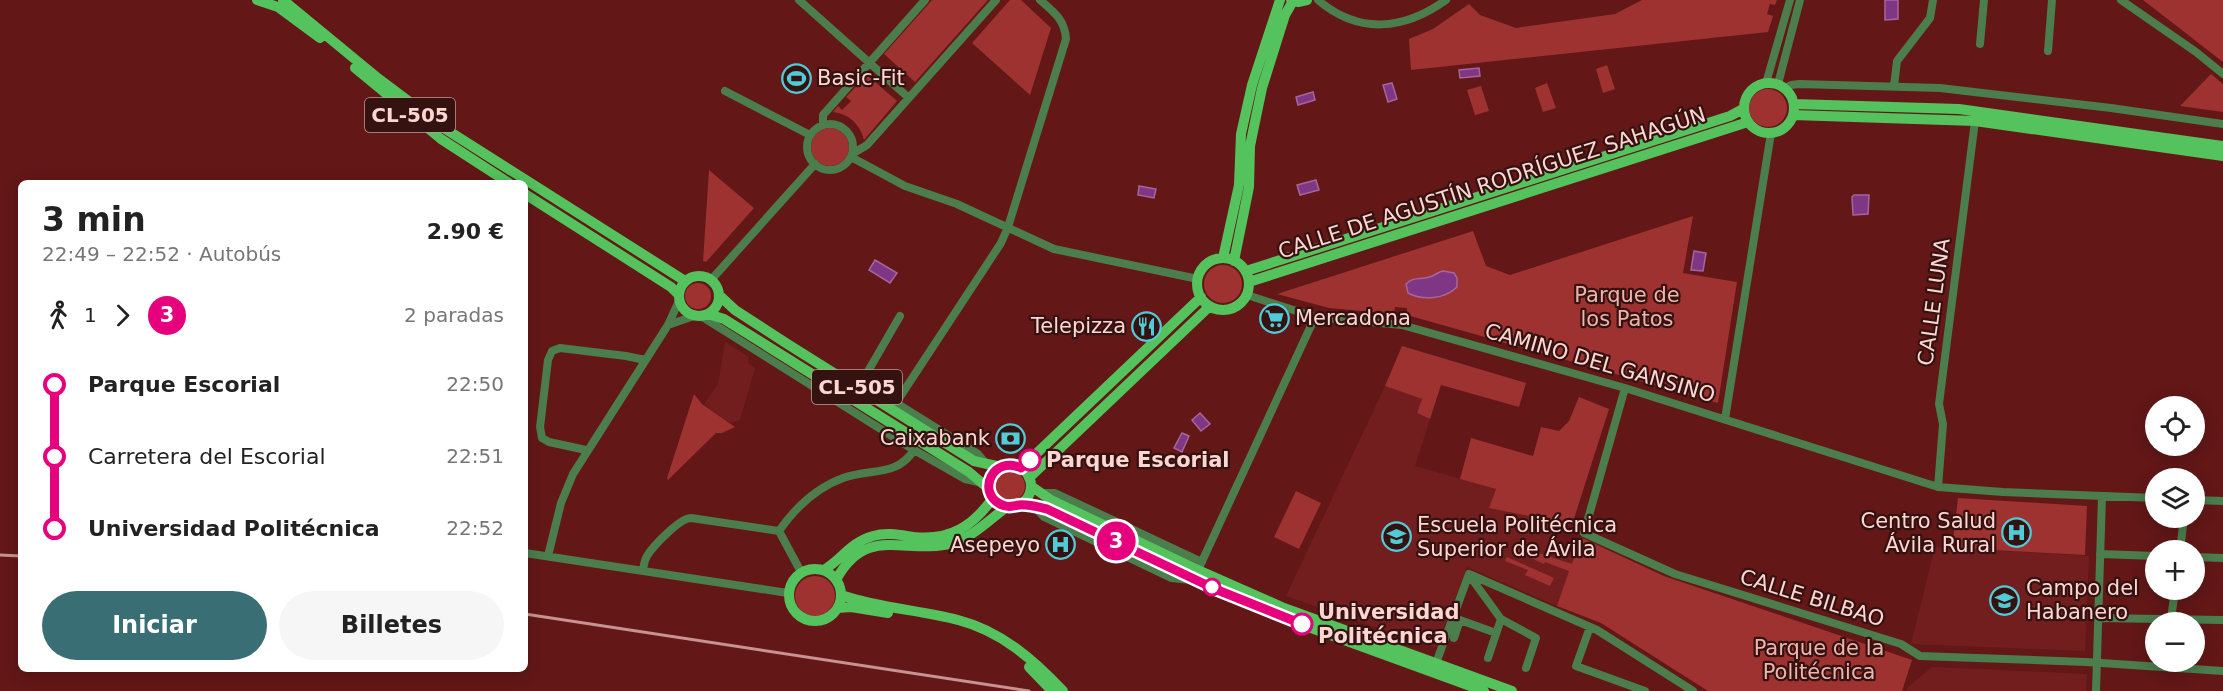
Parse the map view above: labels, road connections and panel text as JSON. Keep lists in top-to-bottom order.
{
  "streets": {
    "main road": ["CL-505", "CALLE DE AGUSTÍN RODRÍGUEZ SAHAGÚN"],
    "street": ["CALLE LUNA", "CAMINO DEL GANSINO", "CALLE BILBAO"]
  },
  "crossings": [
    ["CALLE DE AGUSTÍN RODRÍGUEZ SAHAGÚN", "CAMINO DEL GANSINO"],
    ["CALLE LUNA", "CAMINO DEL GANSINO"],
    ["CAMINO DEL GANSINO", "CALLE BILBAO"]
  ],
  "parks": ["Parque de los Patos", "Parque de la Politécnica"],
  "places": {
    "sports": ["Basic-Fit"],
    "supermarket": ["Mercadona"],
    "restaurant": ["Telepizza"],
    "bank": ["Caixabank"],
    "other": ["Parque Escorial", "Universidad Politécnica"],
    "hospital": ["Centro Salud Ávila Rural", "Asepeyo"],
    "school or university": ["Escuela Politécnica Superior de Ávila", "Campo del Habanero"]
  },
  "lines": ["bus line 3"],
  "page": {
    "on_map": "3",
    "heading": ["3 min", "22:49 – 22:52 · Autobús", "2.90 €"],
    "legs": ["1", "3", "2 paradas"],
    "list": [
      {
        "name": "Parque Escorial",
        "value": "22:50"
      },
      {
        "name": "Carretera del Escorial",
        "value": "22:51"
      },
      {
        "name": "Universidad Politécnica",
        "value": "22:52"
      }
    ],
    "map_buttons": ["+", "−"],
    "buttons": ["Iniciar", "Billetes"]
  }
}
